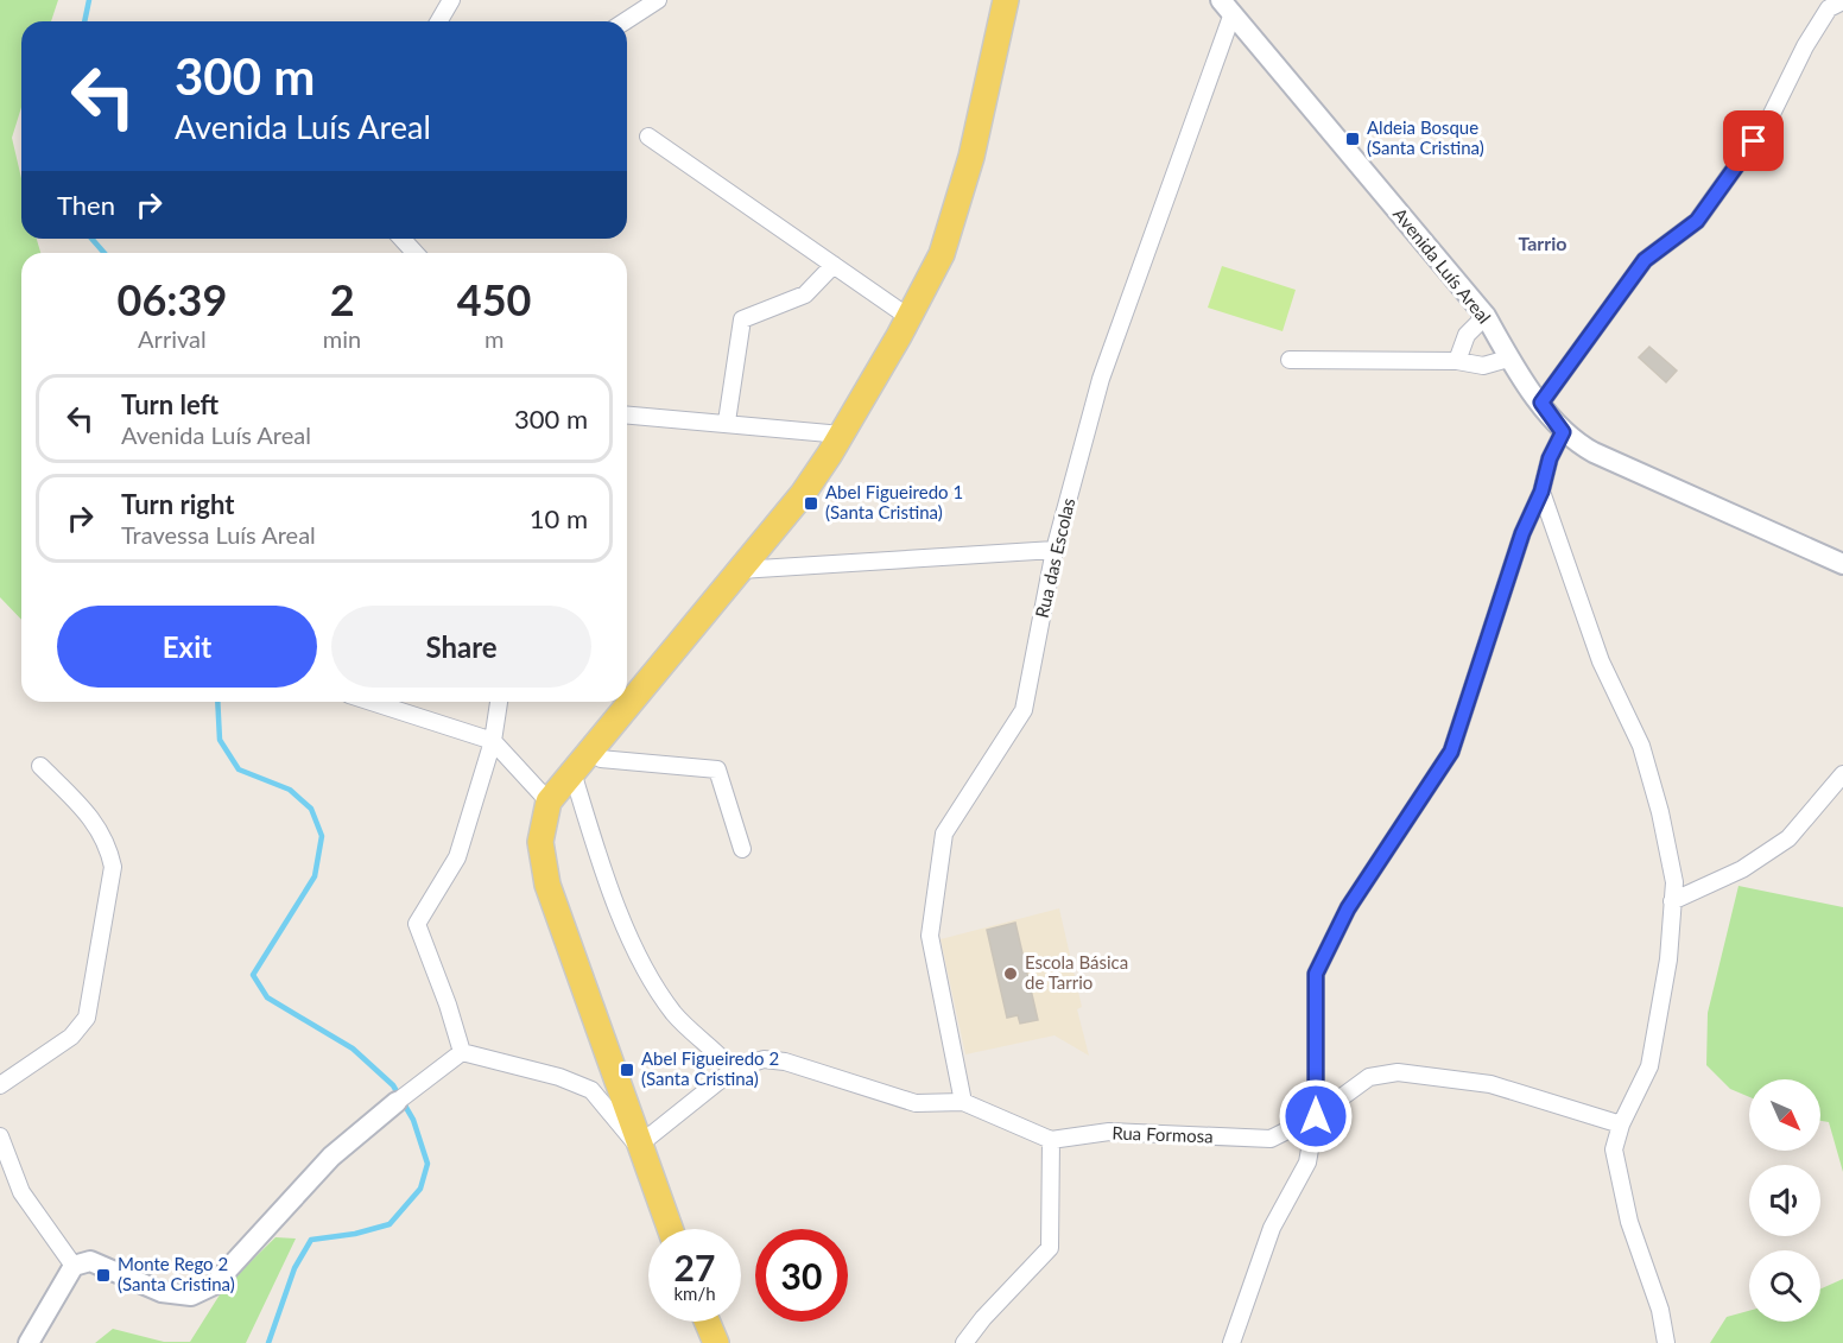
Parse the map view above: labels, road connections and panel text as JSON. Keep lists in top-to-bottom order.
{
  "streets": {
    "street": ["Avenida Luís Areal", "Rua das Escolas", "Rua Formosa"]
  },
  "crossings": [
    ["Avenida Luís Areal", "Rua das Escolas"]
  ],
  "districts": ["Tarrio"],
  "places": {
    "transit": [
      "Aldeia Bosque (Santa Cristina)",
      "Abel Figueiredo 1 (Santa Cristina)",
      "Abel Figueiredo 2 (Santa Cristina)",
      "Monte Rego 2 (Santa Cristina)"
    ],
    "other": ["Escola Básica de Tarrio"]
  },
  "north": "bottom right",
  "page": {
    "turn": ["300 m", "Avenida Luís Areal"],
    "then": "Then",
    "eta": [
      "06:39",
      "Arrival",
      "2",
      "min",
      "450",
      "m"
    ],
    "list": [
      {
        "name": "Turn left",
        "note": "Avenida Luís Areal",
        "value": "300 m"
      },
      {
        "name": "Turn right",
        "note": "Travessa Luís Areal",
        "value": "10 m"
      }
    ],
    "buttons": ["Exit", "Share"],
    "speed": "27 km/h",
    "limit": "30"
  }
}
